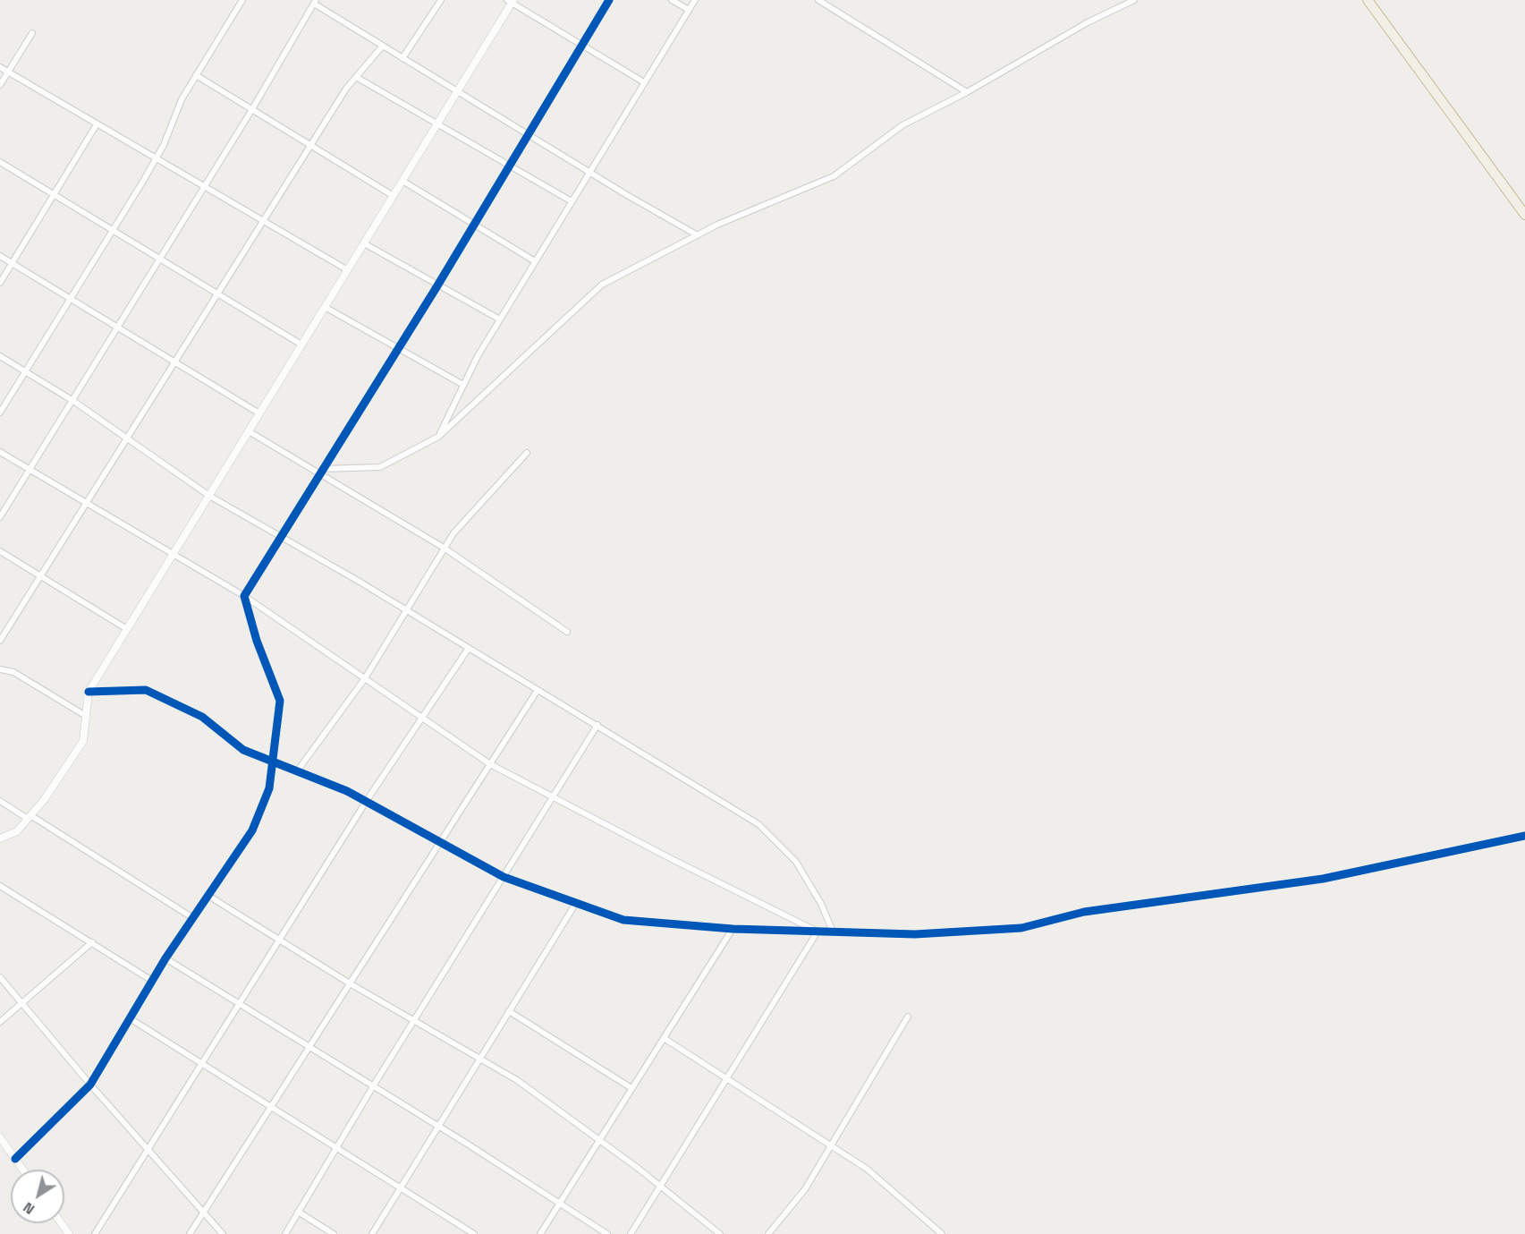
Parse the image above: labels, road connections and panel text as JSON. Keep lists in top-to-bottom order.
{
  "north": "bottom left"
}
